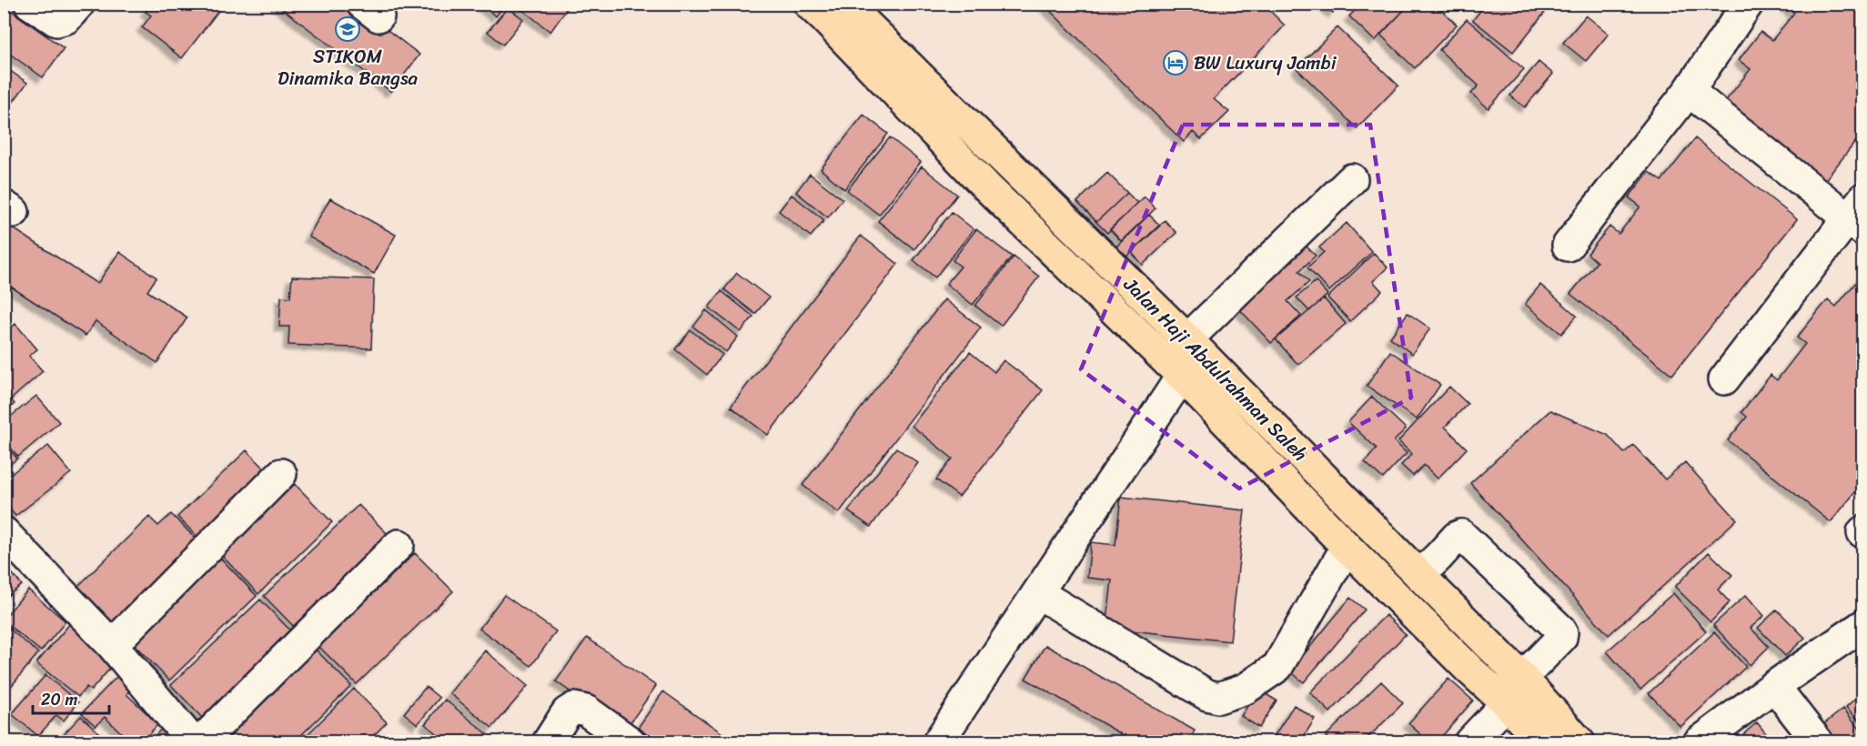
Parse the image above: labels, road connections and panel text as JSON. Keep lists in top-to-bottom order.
{
  "streets": {
    "highway": ["Jalan Haji Abdulrahman Saleh"]
  },
  "places": {
    "school or university": ["STIKOM Dinamika Bangsa"],
    "hotel": ["BW Luxury Jambi"]
  },
  "scale_bar": "20 m"
}
